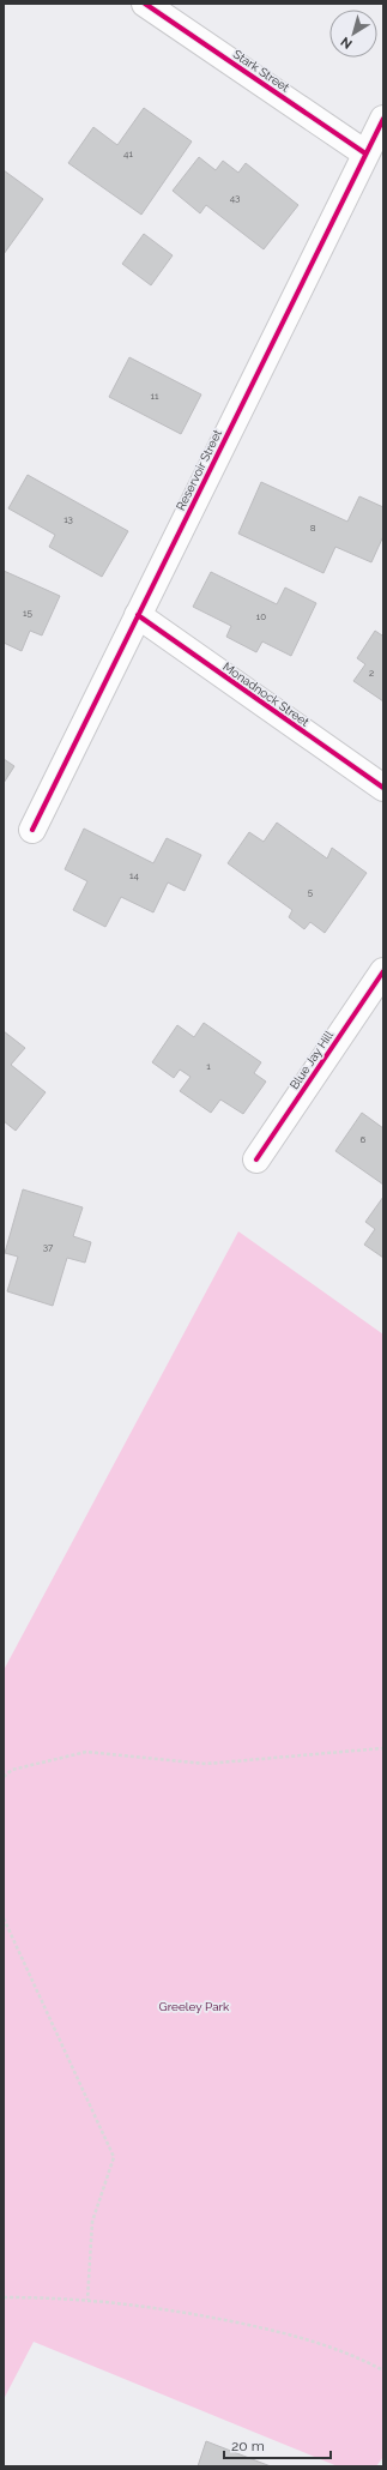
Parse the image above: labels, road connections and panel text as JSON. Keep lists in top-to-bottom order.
{
  "streets": {
    "street": [
      "Stark Street",
      "Reservoir Street",
      "Monadnock Street",
      "Blue Jay Hill"
    ]
  },
  "crossings": [
    ["Stark Street", "Reservoir Street"],
    ["Reservoir Street", "Monadnock Street"]
  ],
  "parks": ["Greeley Park"],
  "house_numbers": [
    "41",
    "43",
    "11",
    "13",
    "8",
    "15",
    "10",
    "2",
    "14",
    "5",
    "1",
    "6",
    "37"
  ],
  "scale_bar": "20 m",
  "north": "bottom left"
}
